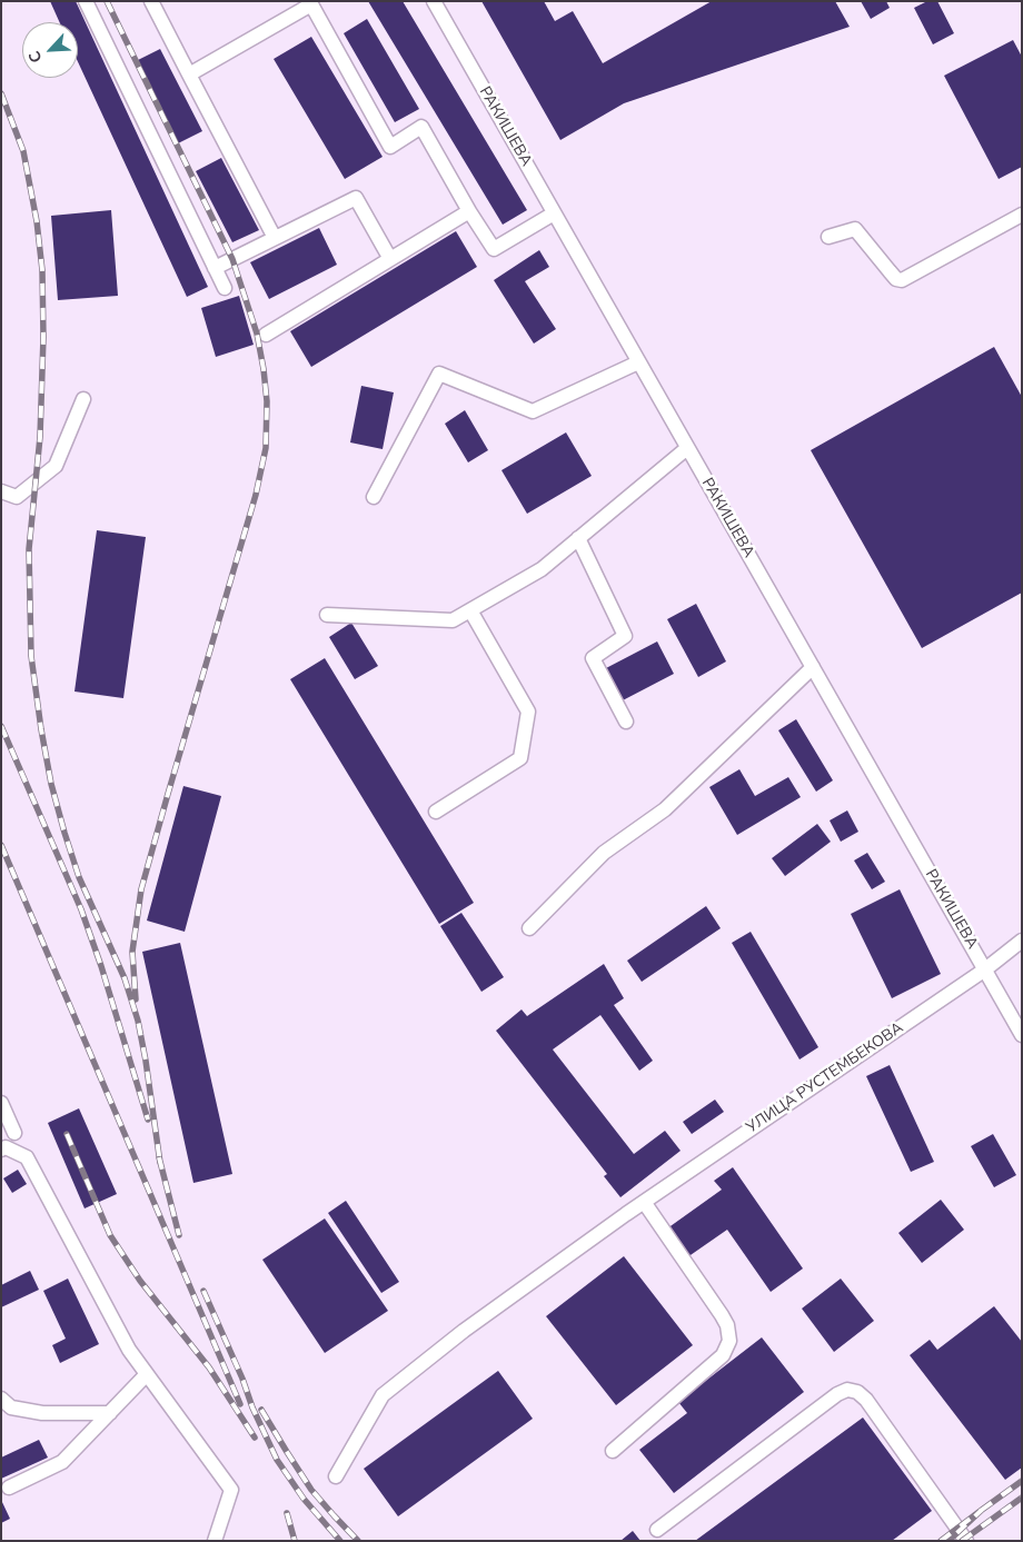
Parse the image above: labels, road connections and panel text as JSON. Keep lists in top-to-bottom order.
{
  "streets": {
    "street": ["РАКИШЕВА", "УЛИЦА РУСТЕМБЕКОВА"]
  },
  "crossings": [
    ["РАКИШЕВА", "УЛИЦА РУСТЕМБЕКОВА"]
  ],
  "north": "bottom left"
}
